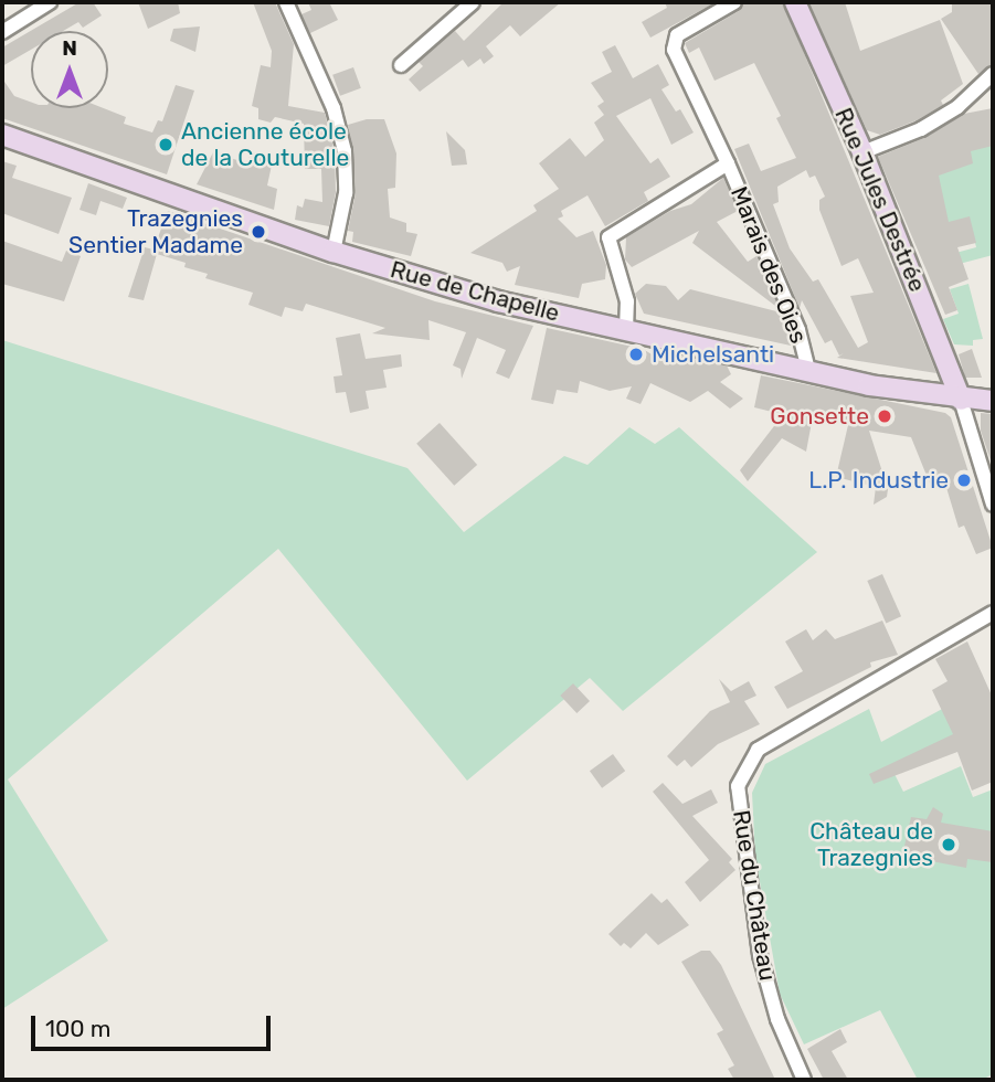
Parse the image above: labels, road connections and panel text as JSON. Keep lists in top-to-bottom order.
{
  "streets": {
    "main road": ["Rue Jules Destrée", "Rue de Chapelle"],
    "street": ["Marais des Oies", "Rue du Château"]
  },
  "crossings": [
    ["Rue Jules Destrée", "Rue de Chapelle"],
    ["Marais des Oies", "Rue de Chapelle"]
  ],
  "places": [
    "Ancienne école de la Couturelle",
    "Trazegnies Sentier Madame",
    "Michelsanti",
    "Gonsette",
    "L.P. Industrie",
    "Château de Trazegnies"
  ],
  "scale_bar": "100 m",
  "north": "top"
}
